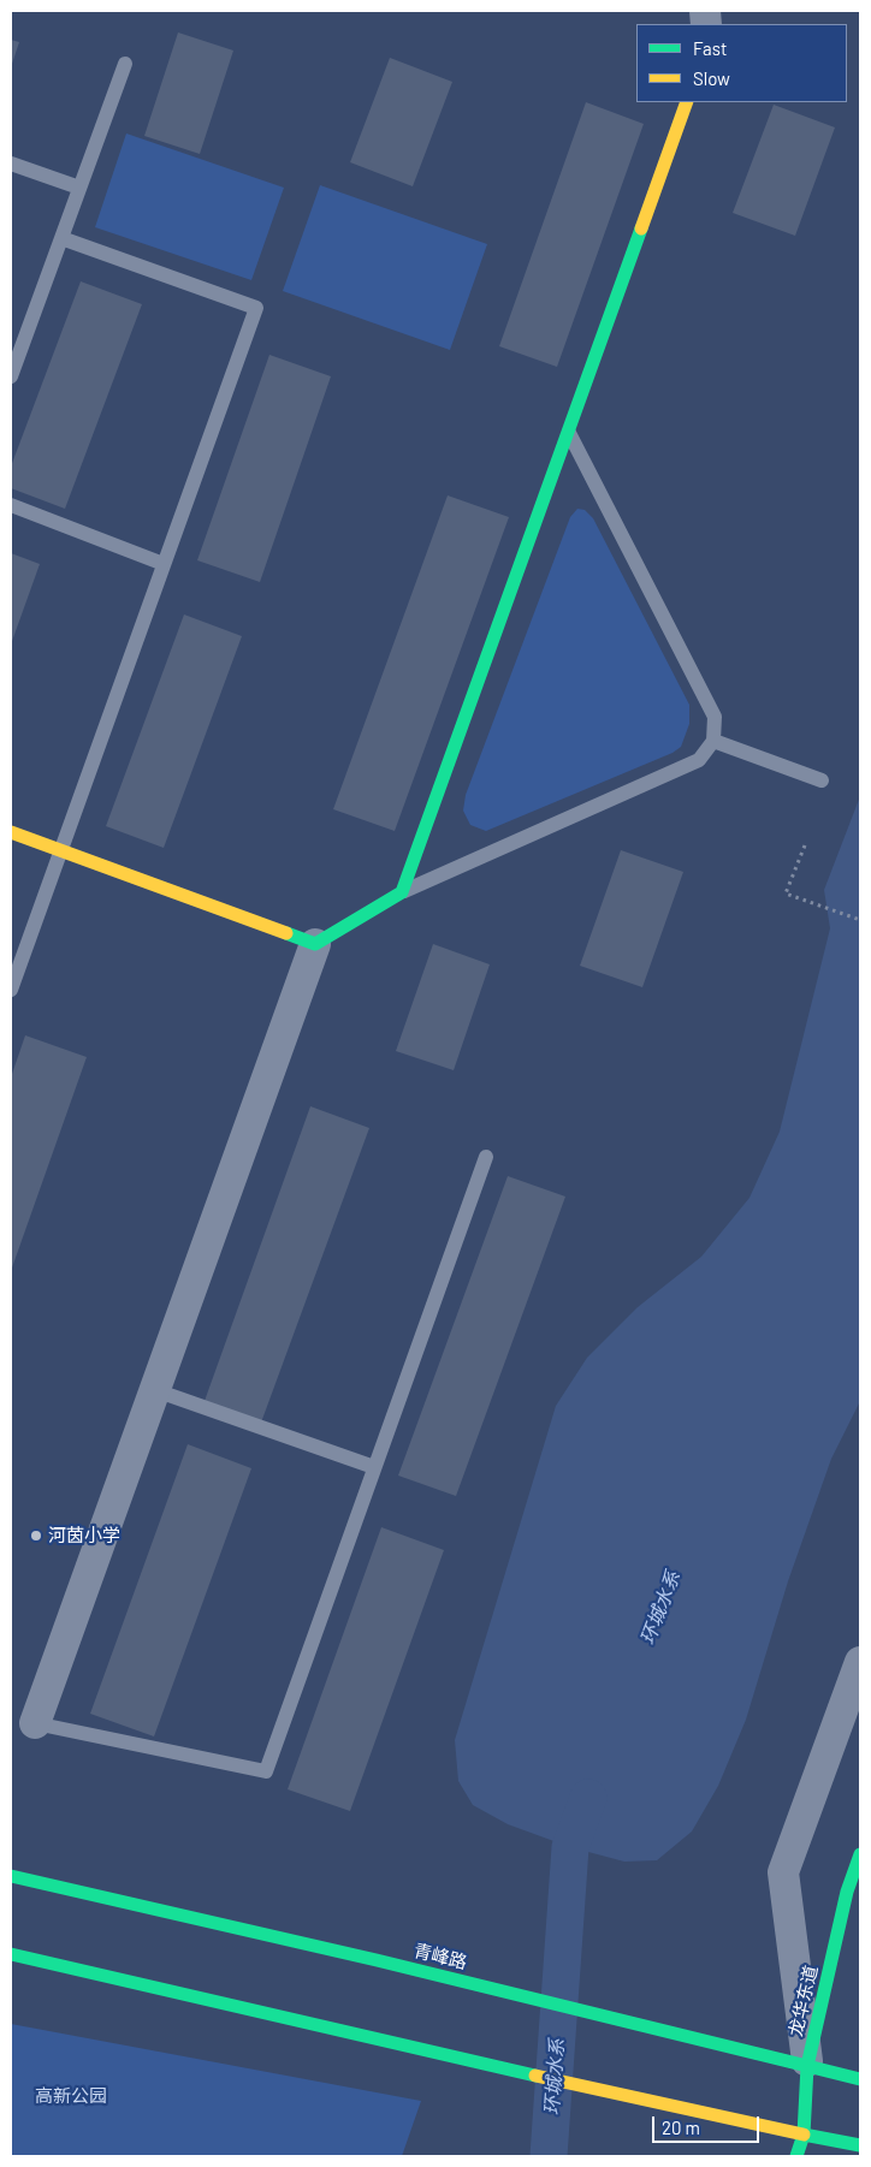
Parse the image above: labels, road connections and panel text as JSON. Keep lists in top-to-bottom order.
{
  "streets": {
    "main road": ["青峰路", "龙华东道"]
  },
  "crossings": [
    ["青峰路", "龙华东道"]
  ],
  "water": ["环城水系"],
  "parks": ["高新公园"],
  "places": ["河茵小学"],
  "legend": ["Fast", "Slow"],
  "scale_bar": "20 m"
}
